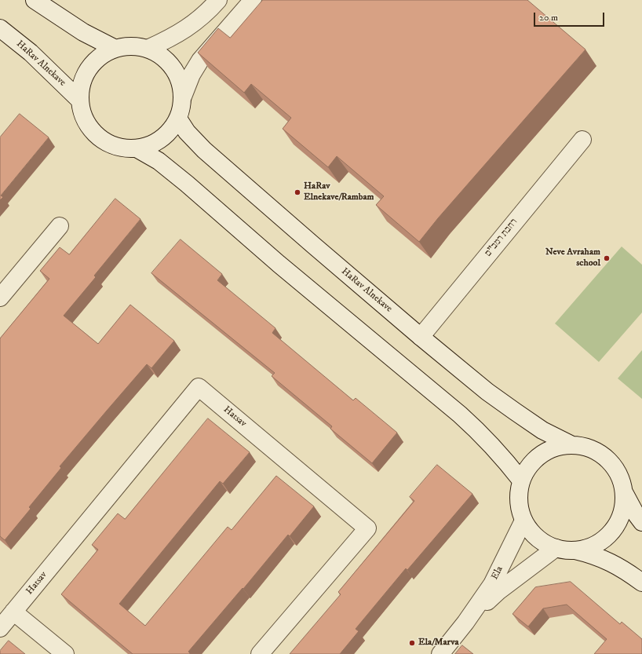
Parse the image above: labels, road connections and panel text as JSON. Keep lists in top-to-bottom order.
{
  "streets": {
    "main road": [
      "HaRav Alnekave",
      "רחבת רמב\"ם",
      "Hatsav",
      "Ela"
    ]
  },
  "crossings": [
    ["HaRav Alnekave", "רחבת רמב\"ם"],
    ["HaRav Alnekave", "Ela"]
  ],
  "places": ["HaRav Elnekave/Rambam", "Neve Avraham school", "Ela/Marva"],
  "scale_bar": "20 m"
}
